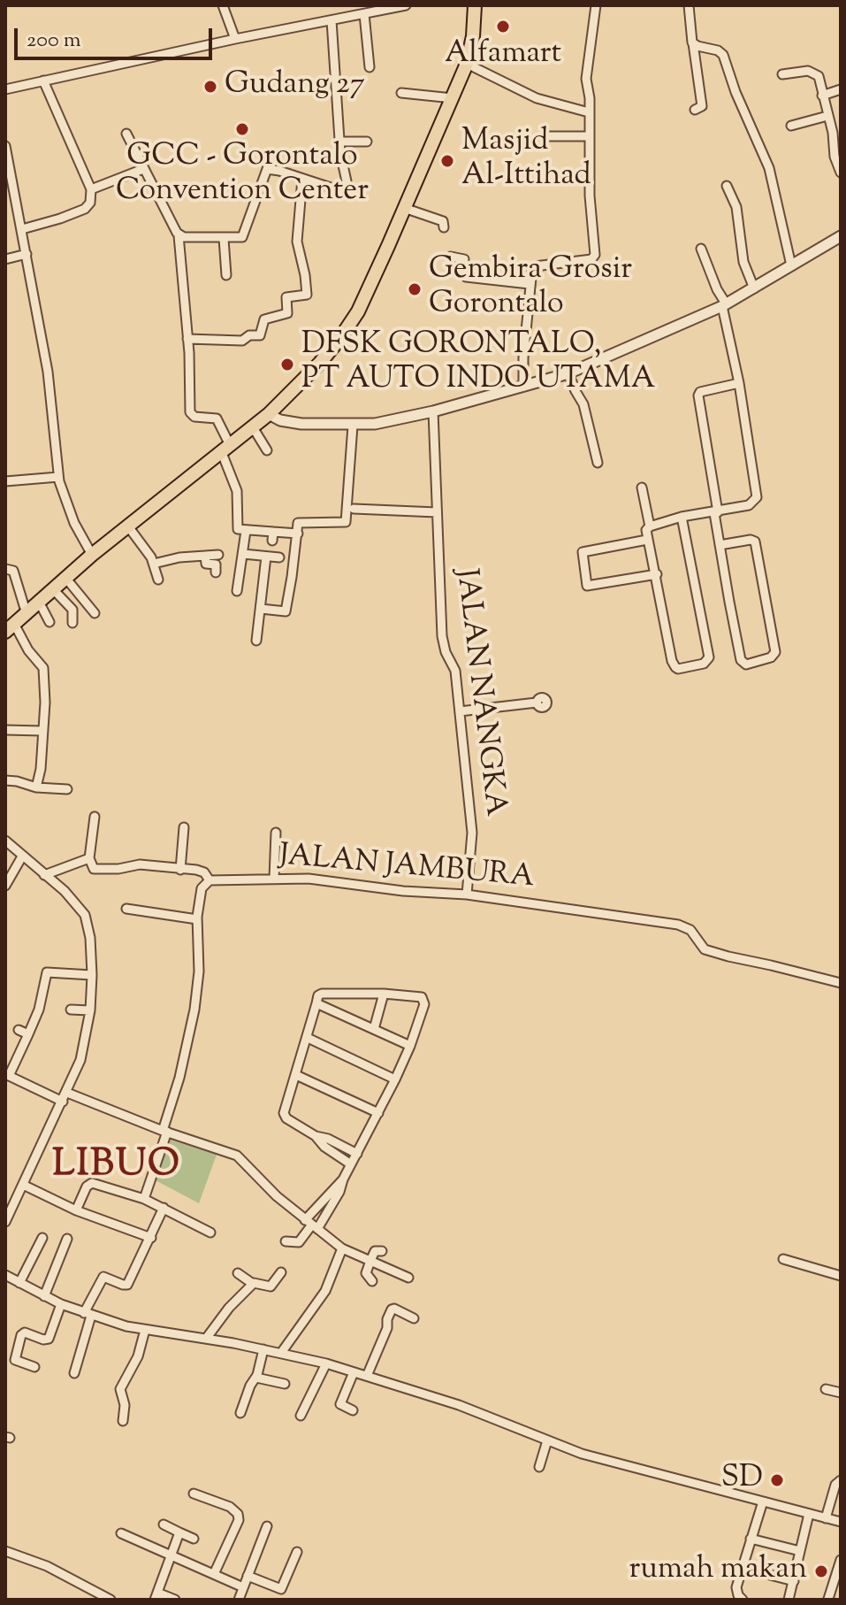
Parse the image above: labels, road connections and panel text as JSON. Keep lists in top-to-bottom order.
{
  "streets": {
    "street": ["JALAN NANGKA", "JALAN JAMBURA"]
  },
  "crossings": [
    ["JALAN NANGKA", "JALAN JAMBURA"]
  ],
  "districts": ["LIBUO"],
  "places": [
    "Alfamart",
    "Gudang 27",
    "GCC - Gorontalo Convention Center",
    "Masjid Al-Ittihad",
    "Gembira Grosir Gorontalo",
    "DFSK GORONTALO, PT AUTO INDO UTAMA",
    "SD",
    "rumah makan"
  ],
  "scale_bar": "200 m"
}
